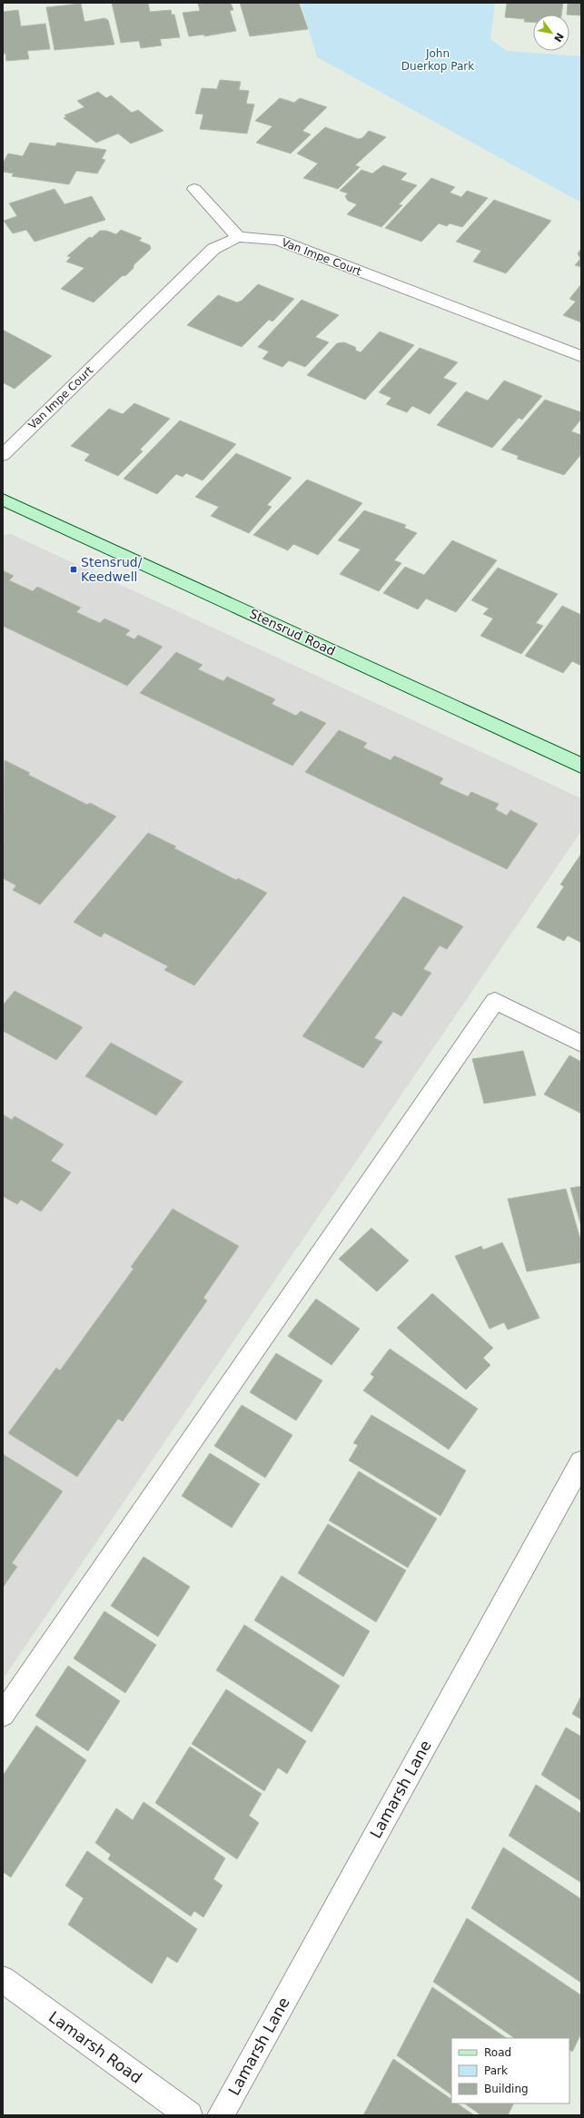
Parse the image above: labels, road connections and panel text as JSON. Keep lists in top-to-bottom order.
{
  "streets": {
    "street": [
      "Van Impe Court",
      "Stensrud Road",
      "Lamarsh Lane",
      "Lamarsh Road"
    ]
  },
  "parks": ["John Duerkop Park"],
  "places": {
    "transit": ["Stensrud/ Keedwell"]
  },
  "legend": ["Road", "Park", "Building"],
  "north": "bottom right"
}
